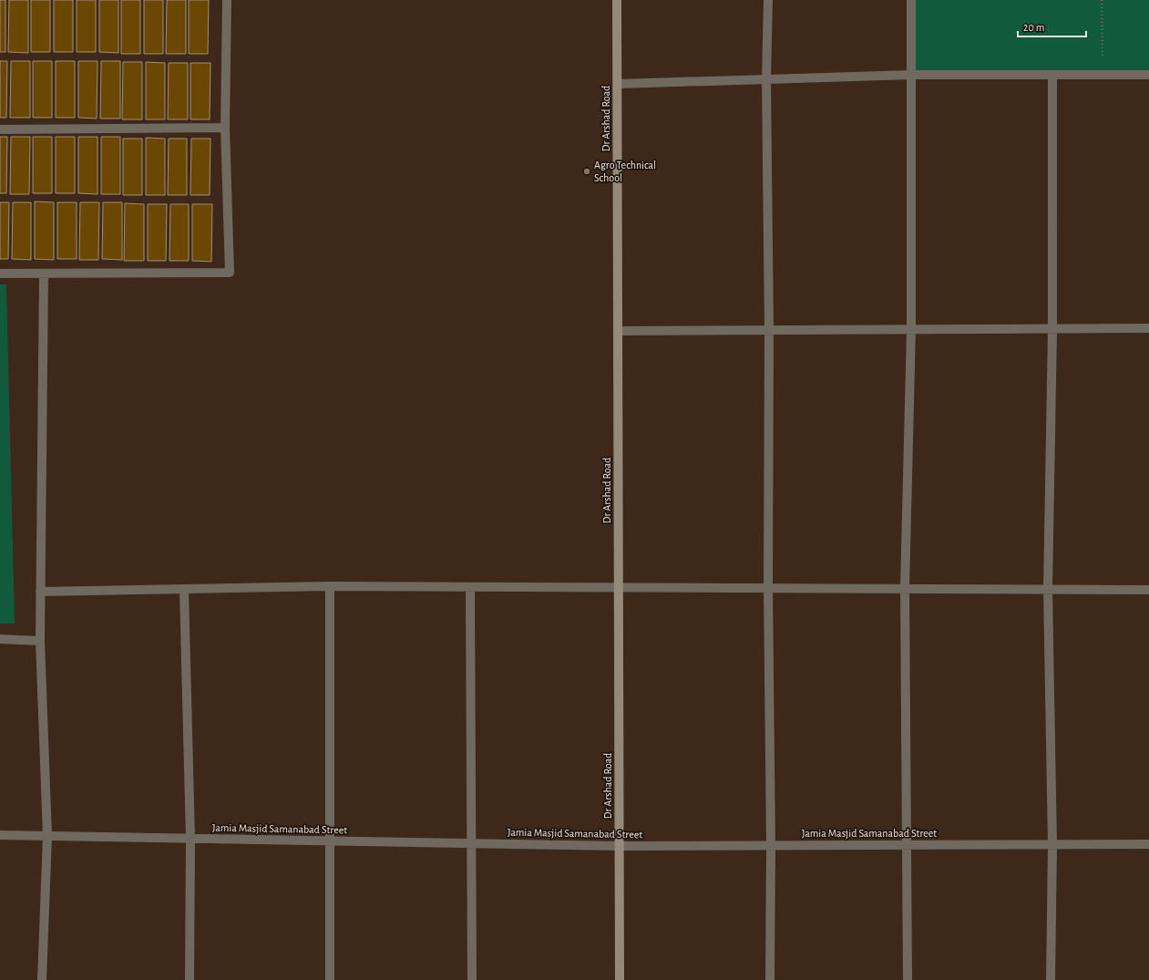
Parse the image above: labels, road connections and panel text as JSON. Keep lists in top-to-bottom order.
{
  "streets": {
    "street": ["Dr Arshad Road", "Jamia Masjid Samanabad Street"]
  },
  "crossings": [
    ["Dr Arshad Road", "Jamia Masjid Samanabad Street"]
  ],
  "places": ["Agro Technical School"],
  "scale_bar": "20 m"
}
